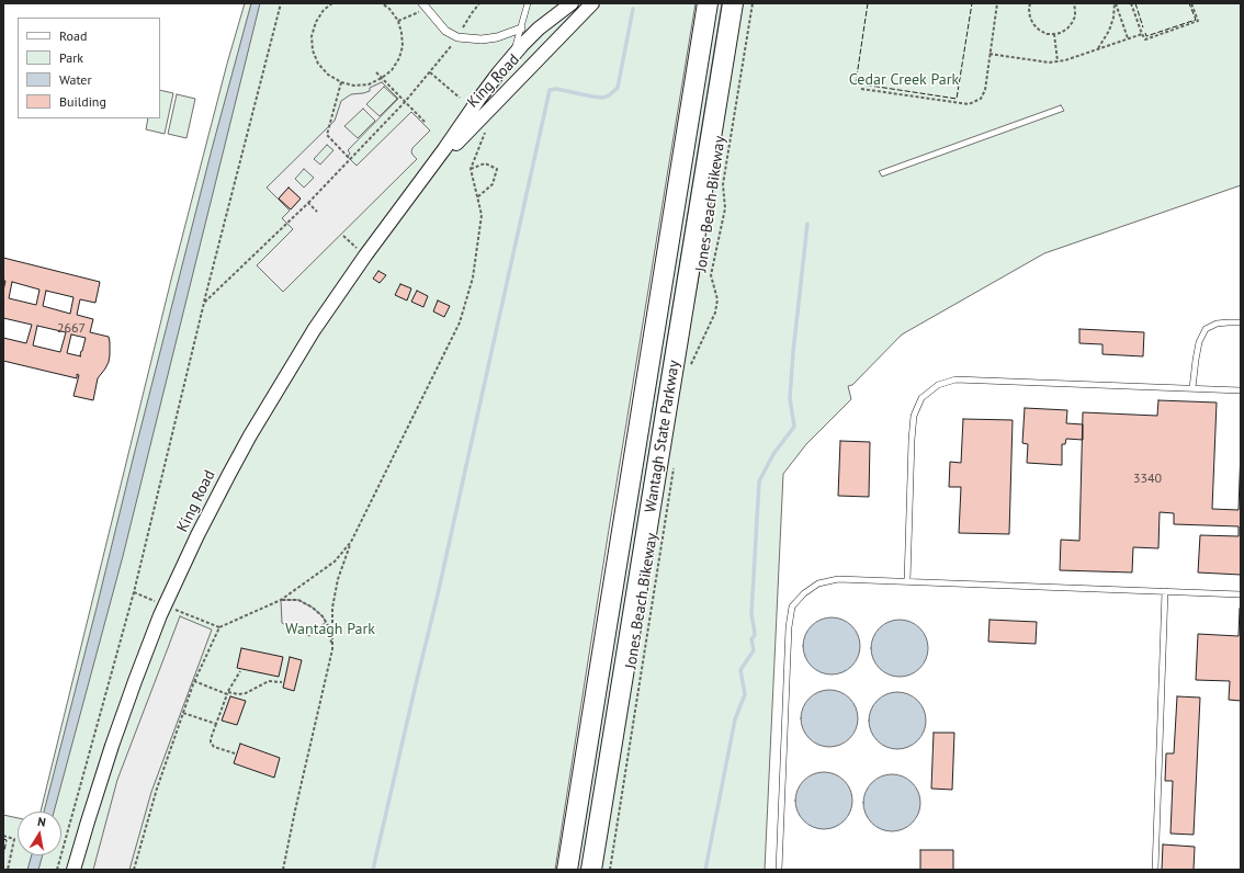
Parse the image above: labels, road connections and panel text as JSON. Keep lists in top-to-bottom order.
{
  "streets": {
    "highway": ["Wantagh State Parkway"],
    "street": ["King Road"],
    "path": ["Jones Beach Bikeway"]
  },
  "parks": ["Cedar Creek Park", "Wantagh Park"],
  "house_numbers": ["2667", "3340"],
  "legend": [
    "Road",
    "Park",
    "Water",
    "Building"
  ],
  "north": "top"
}
